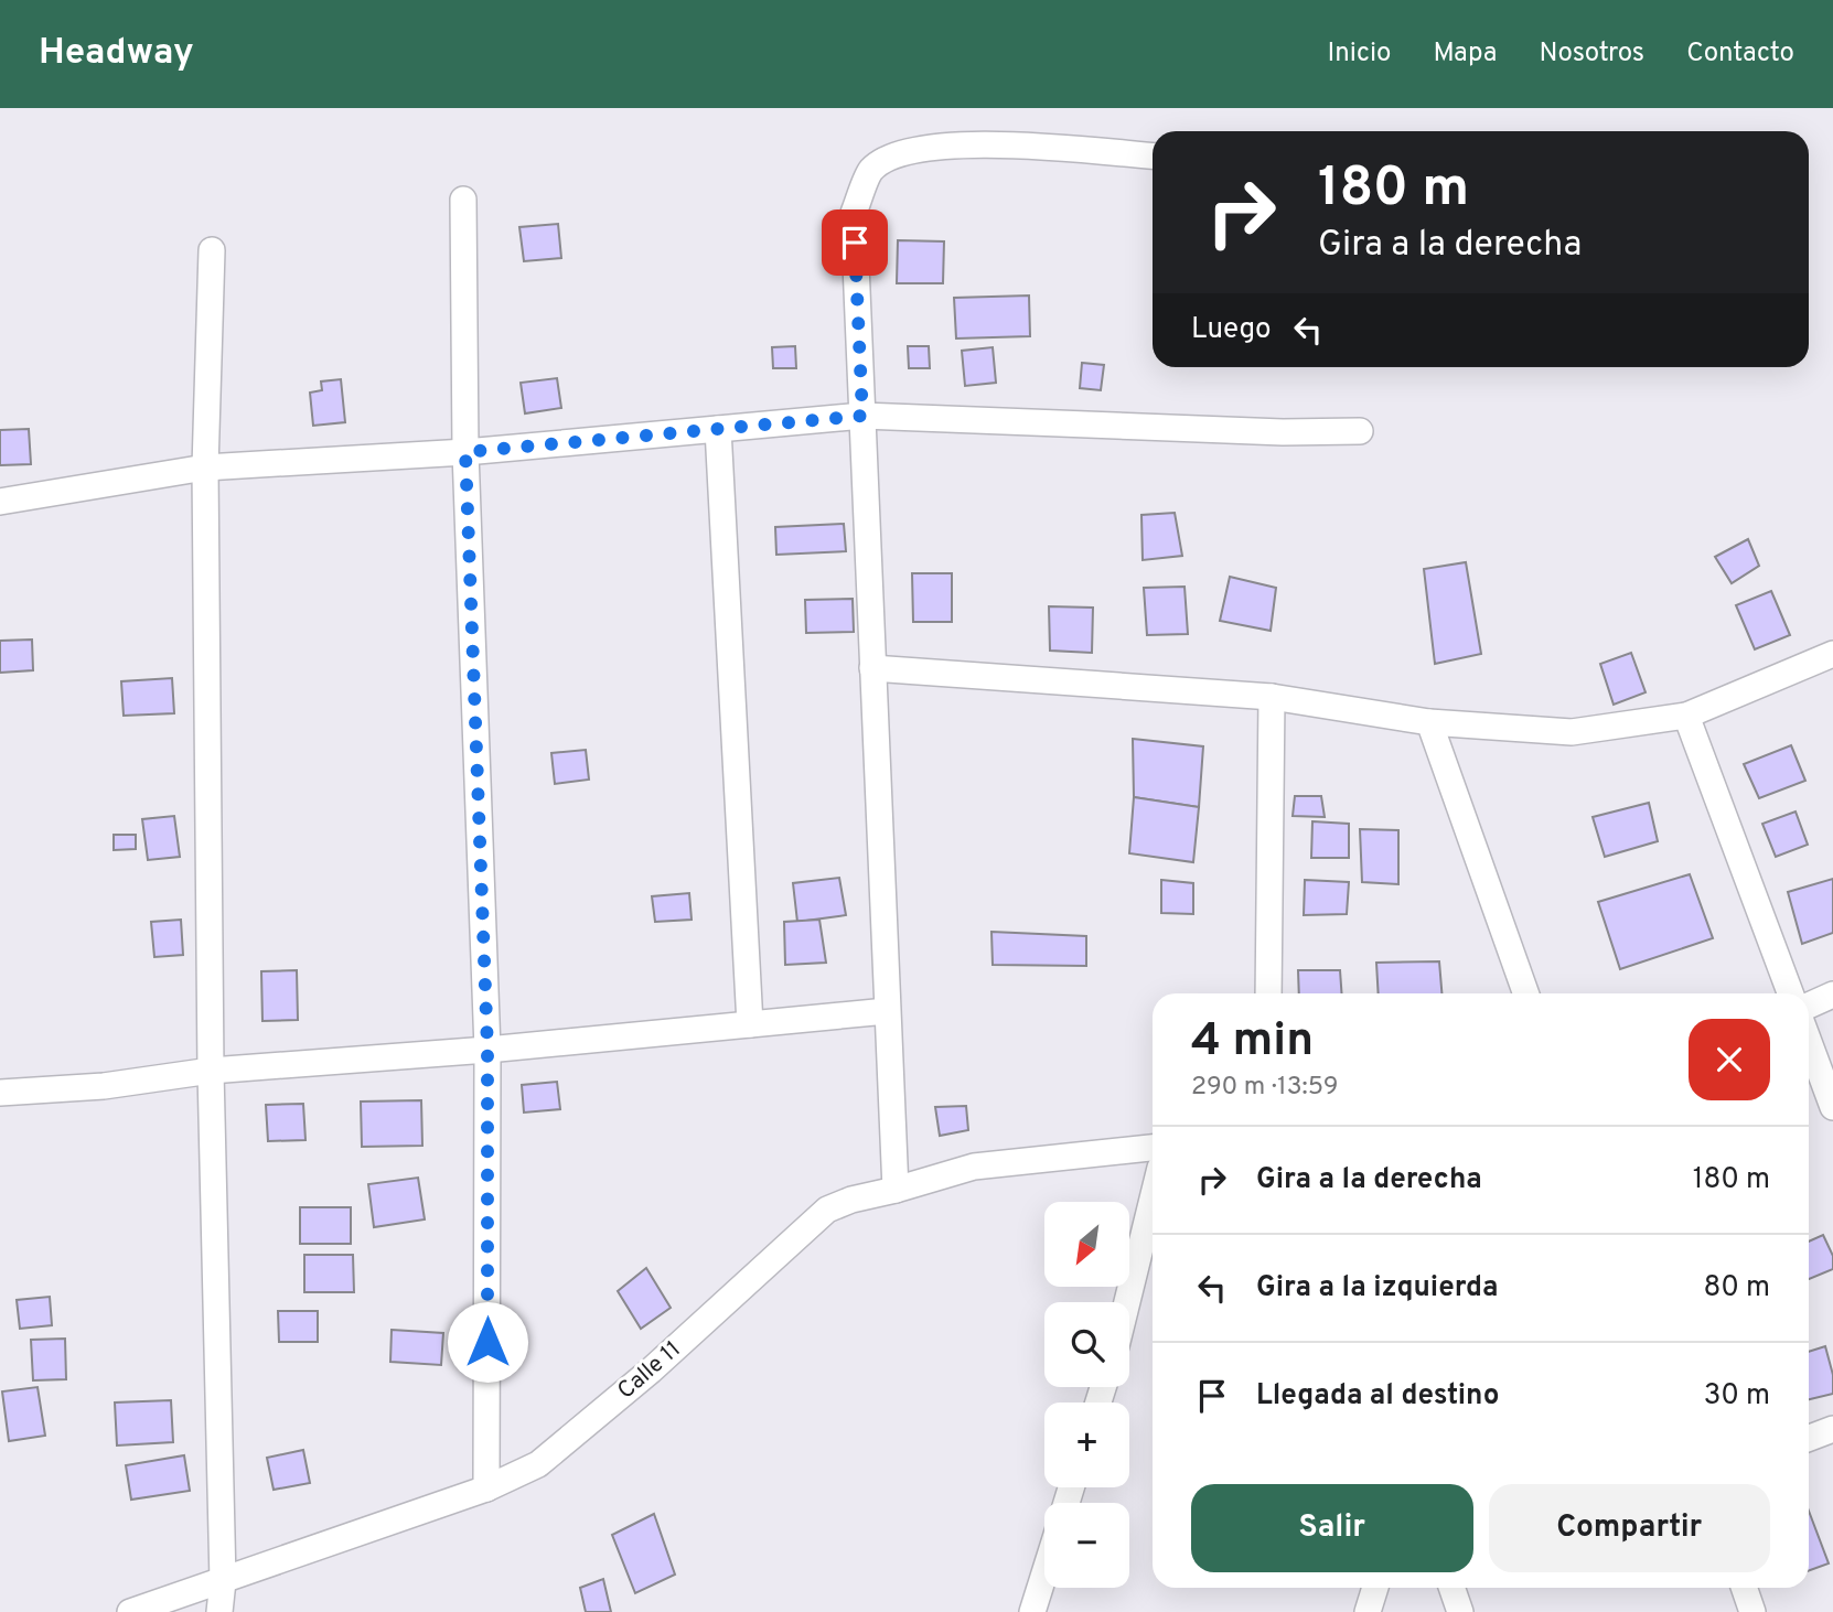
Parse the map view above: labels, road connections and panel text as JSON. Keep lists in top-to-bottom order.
{
  "streets": {
    "street": ["Calle 11"]
  },
  "north": "bottom left",
  "page": {
    "header": "Headway",
    "nav": [
      "Inicio",
      "Mapa",
      "Nosotros",
      "Contacto"
    ],
    "turn": ["180 m", "Gira a la derecha"],
    "then": "Luego",
    "heading": ["4 min", "290 m · 13:59"],
    "list": [
      {
        "name": "Gira a la derecha",
        "value": "180 m"
      },
      {
        "name": "Gira a la izquierda",
        "value": "80 m"
      },
      {
        "name": "Llegada al destino",
        "value": "30 m"
      }
    ],
    "map_buttons": ["+", "−"],
    "buttons": ["Salir", "Compartir"]
  }
}
